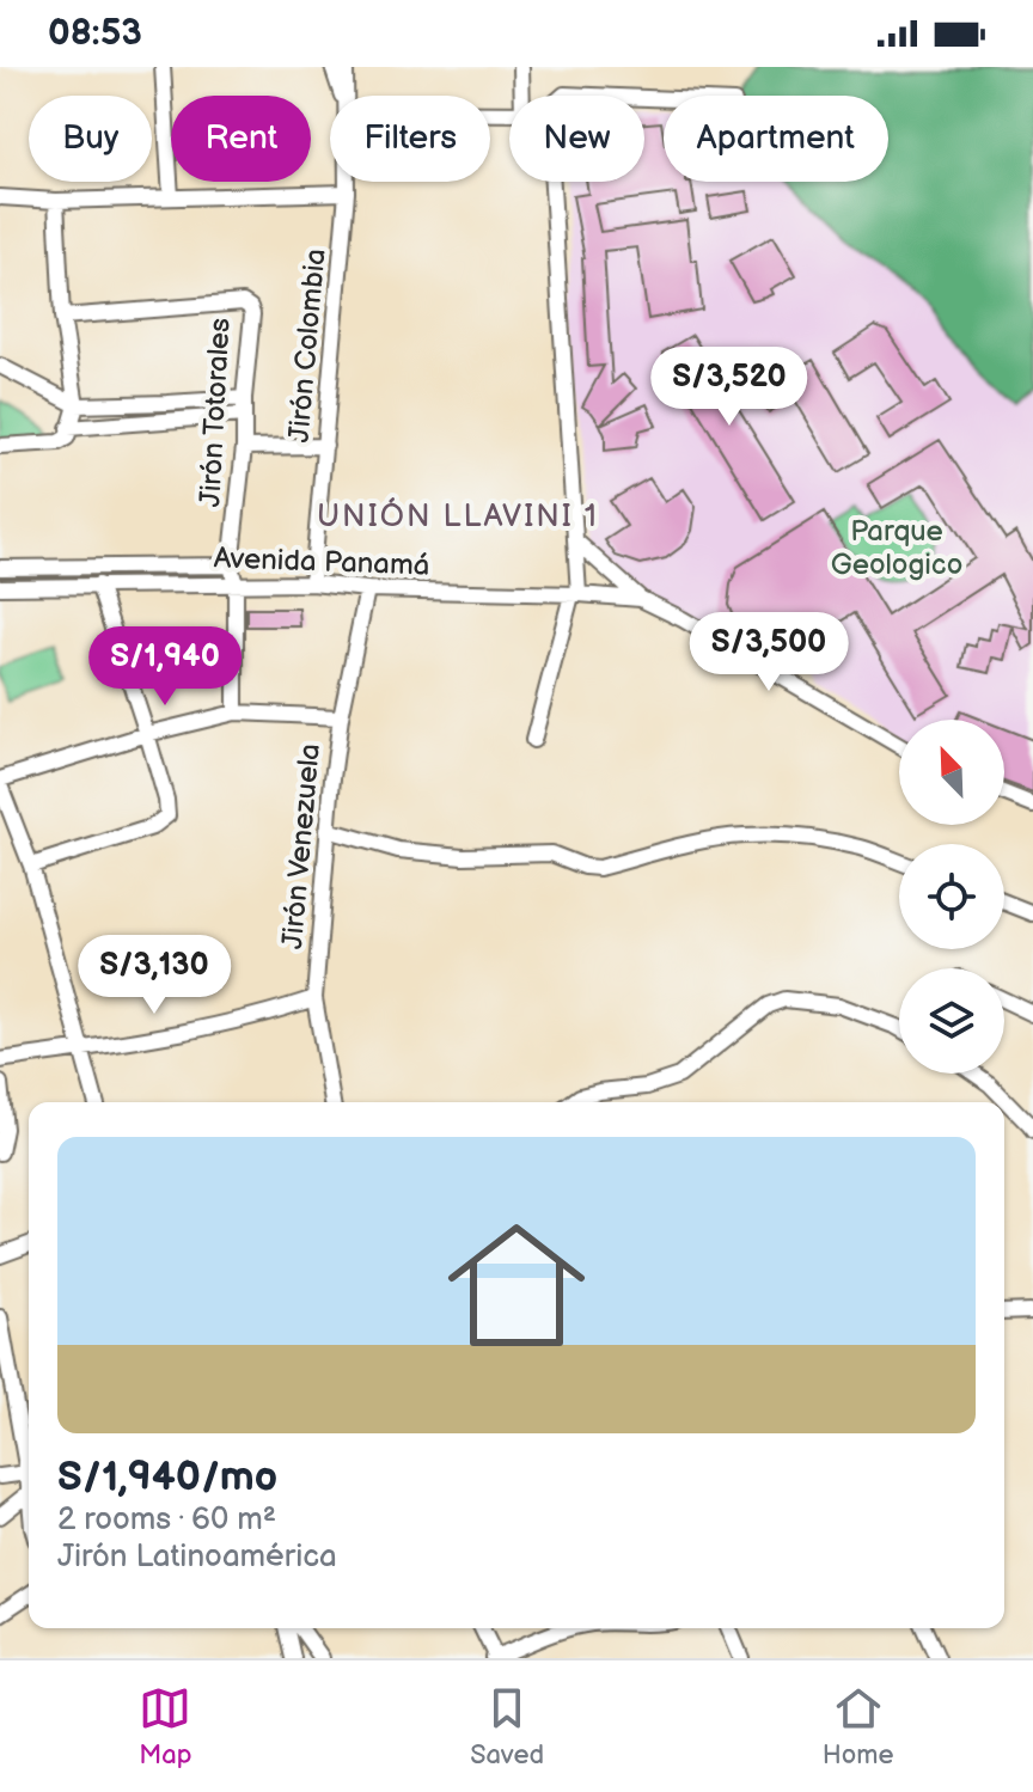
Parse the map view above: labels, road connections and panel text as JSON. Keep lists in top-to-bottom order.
{
  "streets": {
    "street": [
      "Jirón Colombia",
      "Jirón Totorales",
      "Avenida Panamá",
      "Jirón Venezuela"
    ]
  },
  "crossings": [
    ["Jirón Colombia", "Avenida Panamá"],
    ["Jirón Totorales", "Avenida Panamá"],
    ["Avenida Panamá", "Jirón Venezuela"]
  ],
  "districts": ["UNIÓN LLAVINI 1"],
  "parks": ["Parque Geologico"],
  "north": "top left",
  "page": {
    "status": "08:53",
    "chip": [
      "Buy",
      "Rent",
      "Filters",
      "New",
      "Apartment"
    ],
    "price": [
      "S/3,520",
      "S/3,500",
      "S/1,940",
      "S/3,130"
    ],
    "list": [
      {
        "name": "S/1,940/mo",
        "note": "2 rooms · 60 m² · Jirón Latinoamérica"
      }
    ],
    "tabs": ["Map", "Saved", "Home"]
  }
}
